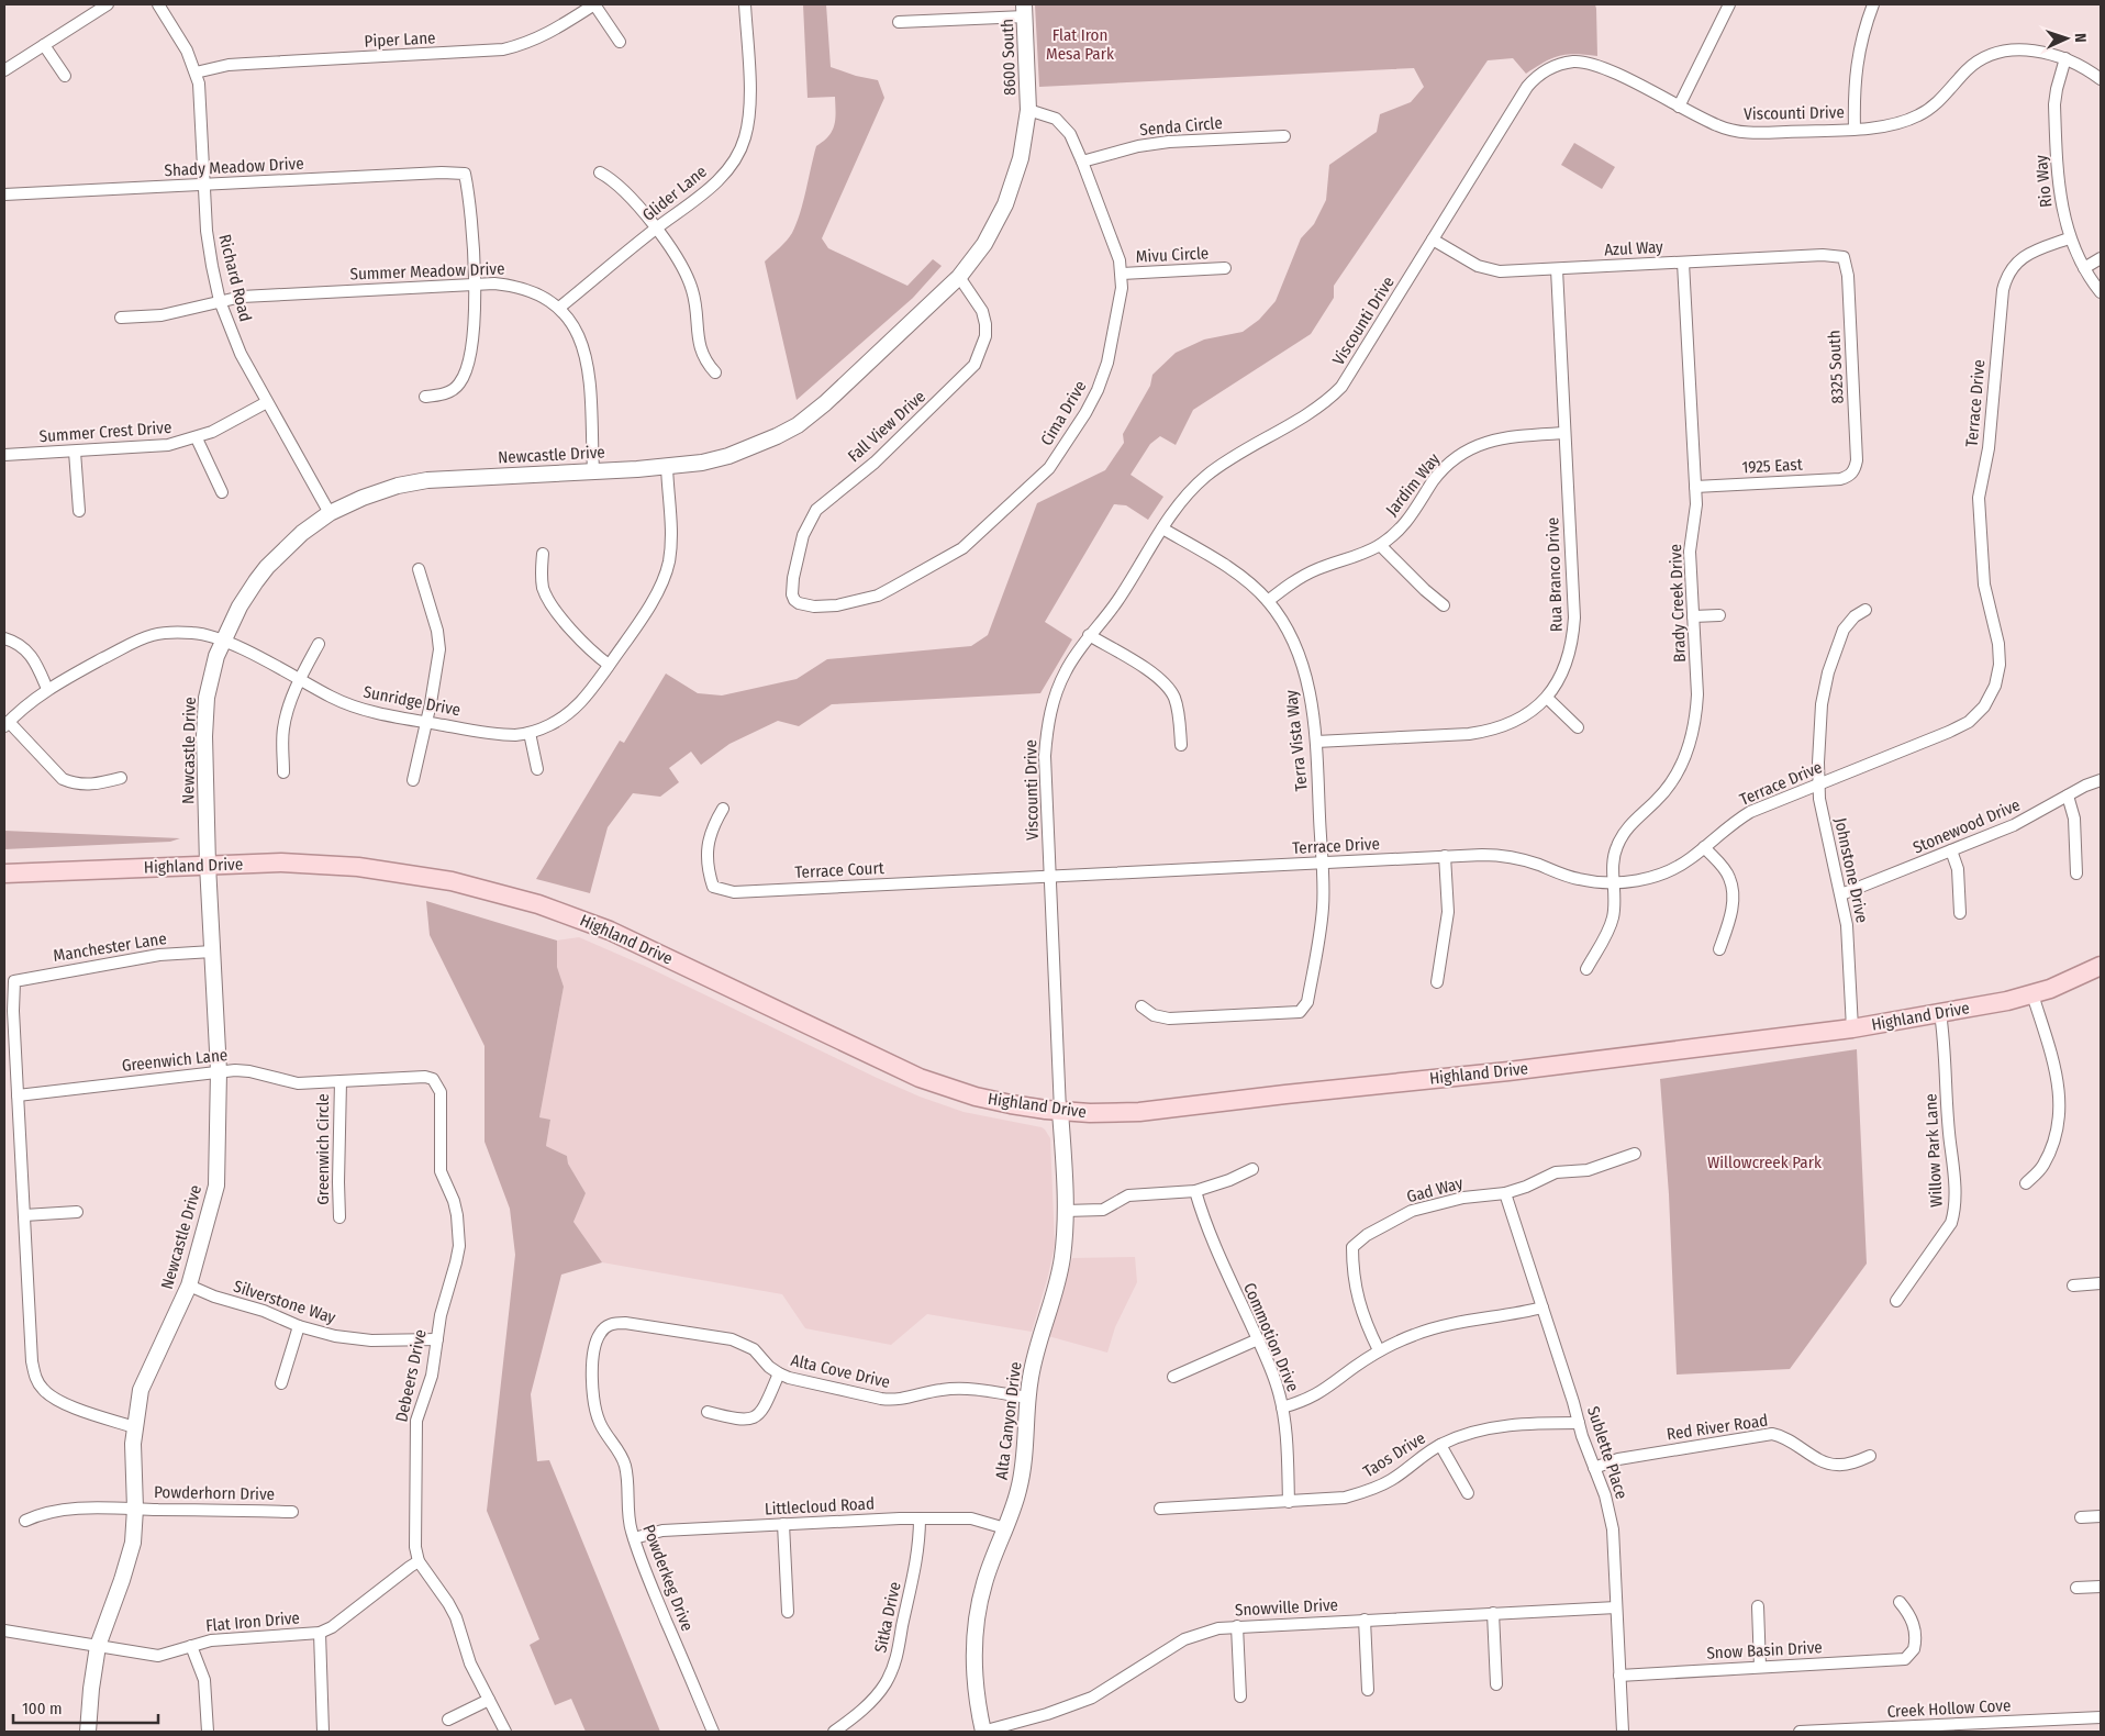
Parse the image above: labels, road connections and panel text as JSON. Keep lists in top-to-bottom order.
{
  "streets": {
    "main road": ["Highland Drive"],
    "street": [
      "Piper Lane",
      "8600 South",
      "Viscounti Drive",
      "Senda Circle",
      "Shady Meadow Drive",
      "Rio Way",
      "Glider Lane",
      "Azul Way",
      "Mivu Circle",
      "Summer Meadow Drive",
      "Richard Road",
      "8325 South",
      "Terrace Drive",
      "Cima Drive",
      "Fall View Drive",
      "Summer Crest Drive",
      "Newcastle Drive",
      "1925 East",
      "Jardim Way",
      "Rua Branco Drive",
      "Brady Creek Drive",
      "Sunridge Drive",
      "Terra Vista Way",
      "Stonewood Drive",
      "Terrace Court",
      "Johnstone Drive",
      "Manchester Lane",
      "Greenwich Lane",
      "Greenwich Circle",
      "Willow Park Lane",
      "Gad Way",
      "Silverstone Way",
      "Commotion Drive",
      "Alta Cove Drive",
      "Debeers Drive",
      "Alta Canyon Drive",
      "Red River Road",
      "Sublette Place",
      "Taos Drive",
      "Powderhorn Drive",
      "Littlecloud Road",
      "Powderkeg Drive",
      "Snowville Drive",
      "Sitka Drive",
      "Flat Iron Drive",
      "Snow Basin Drive",
      "Creek Hollow Cove"
    ]
  },
  "crossings": [
    ["Piper Lane", "Richard Road"],
    ["8600 South", "Cima Drive"],
    ["8600 South", "Newcastle Drive"],
    ["Viscounti Drive", "Rio Way"],
    ["Viscounti Drive", "Azul Way"],
    ["Viscounti Drive", "Terrace Drive"],
    ["Viscounti Drive", "Terra Vista Way"],
    ["Viscounti Drive", "Highland Drive"],
    ["Viscounti Drive", "Terrace Court"],
    ["Viscounti Drive", "Alta Canyon Drive"],
    ["Senda Circle", "Cima Drive"],
    ["Shady Meadow Drive", "Summer Meadow Drive"],
    ["Shady Meadow Drive", "Richard Road"],
    ["Rio Way", "Terrace Drive"],
    ["Glider Lane", "Summer Meadow Drive"],
    ["Azul Way", "8325 South"],
    ["Azul Way", "Rua Branco Drive"],
    ["Azul Way", "Brady Creek Drive"],
    ["Mivu Circle", "Cima Drive"],
    ["Summer Meadow Drive", "Richard Road"],
    ["Summer Meadow Drive", "Newcastle Drive"],
    ["Richard Road", "Summer Crest Drive"],
    ["Richard Road", "Newcastle Drive"],
    ["8325 South", "1925 East"],
    ["Terrace Drive", "Brady Creek Drive"],
    ["Terrace Drive", "Terra Vista Way"],
    ["Terrace Drive", "Terrace Court"],
    ["Terrace Drive", "Johnstone Drive"],
    ["Cima Drive", "Fall View Drive"],
    ["Cima Drive", "Newcastle Drive"],
    ["Fall View Drive", "Newcastle Drive"],
    ["Newcastle Drive", "Sunridge Drive"],
    ["Newcastle Drive", "Highland Drive"],
    ["Newcastle Drive", "Manchester Lane"],
    ["Newcastle Drive", "Greenwich Lane"],
    ["Newcastle Drive", "Silverstone Way"],
    ["Newcastle Drive", "Powderhorn Drive"],
    ["Newcastle Drive", "Flat Iron Drive"],
    ["1925 East", "Brady Creek Drive"],
    ["Jardim Way", "Rua Branco Drive"],
    ["Jardim Way", "Terra Vista Way"],
    ["Rua Branco Drive", "Terra Vista Way"],
    ["Stonewood Drive", "Johnstone Drive"],
    ["Highland Drive", "Johnstone Drive"],
    ["Highland Drive", "Willow Park Lane"],
    ["Highland Drive", "Alta Canyon Drive"],
    ["Manchester Lane", "Greenwich Lane"],
    ["Greenwich Lane", "Greenwich Circle"],
    ["Greenwich Lane", "Debeers Drive"],
    ["Gad Way", "Sublette Place"],
    ["Silverstone Way", "Debeers Drive"],
    ["Commotion Drive", "Taos Drive"],
    ["Alta Cove Drive", "Alta Canyon Drive"],
    ["Alta Cove Drive", "Powderkeg Drive"],
    ["Debeers Drive", "Flat Iron Drive"],
    ["Alta Canyon Drive", "Littlecloud Road"],
    ["Alta Canyon Drive", "Snowville Drive"],
    ["Red River Road", "Sublette Place"],
    ["Sublette Place", "Taos Drive"],
    ["Sublette Place", "Snowville Drive"],
    ["Sublette Place", "Snow Basin Drive"],
    ["Littlecloud Road", "Powderkeg Drive"],
    ["Littlecloud Road", "Sitka Drive"]
  ],
  "parks": ["Flat Iron Mesa Park", "Willowcreek Park"],
  "scale_bar": "100 m",
  "north": "right"
}
